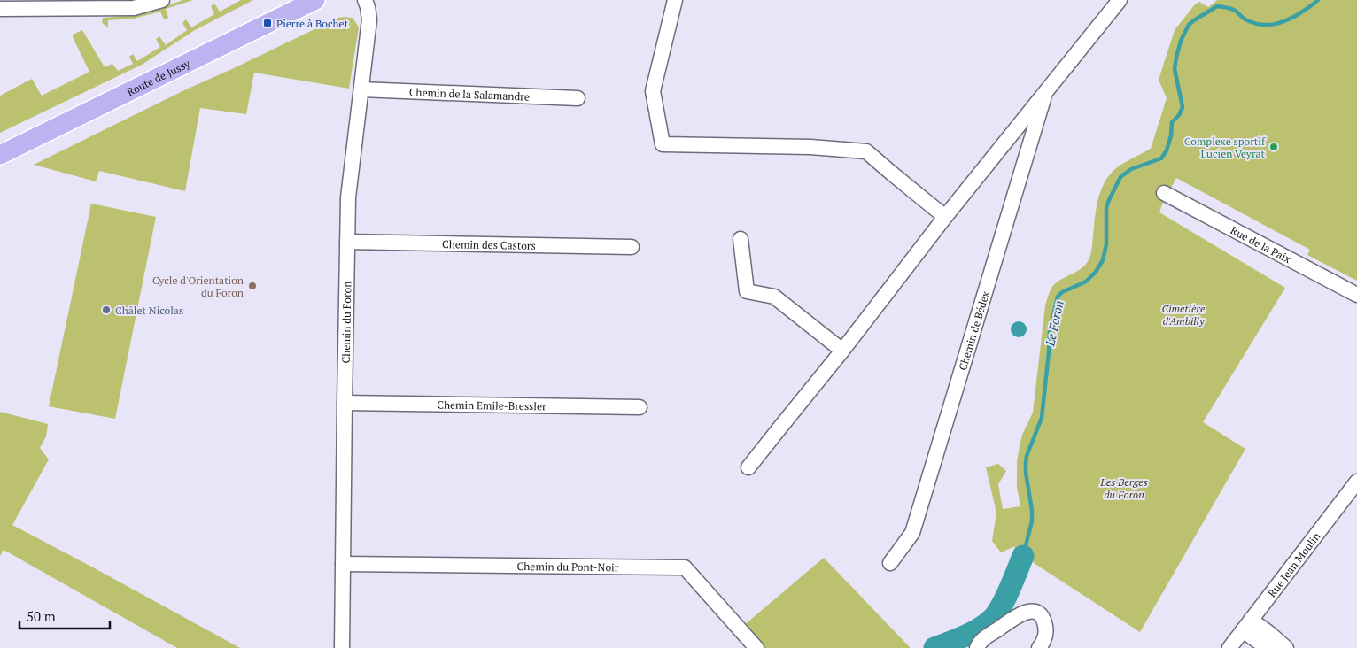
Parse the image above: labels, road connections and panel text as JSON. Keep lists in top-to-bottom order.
{
  "streets": {
    "main road": ["Route de Jussy"],
    "street": [
      "Chemin de la Salamandre",
      "Rue de la Paix",
      "Chemin des Castors",
      "Chemin du Foron",
      "Chemin de Bédex",
      "Chemin Emile-Bressler",
      "Rue Jean Moulin",
      "Chemin du Pont-Noir"
    ]
  },
  "crossings": [
    ["Chemin de la Salamandre", "Chemin du Foron"],
    ["Chemin des Castors", "Chemin du Foron"],
    ["Chemin du Foron", "Chemin Emile-Bressler"],
    ["Chemin du Foron", "Chemin du Pont-Noir"]
  ],
  "water": ["Le Foron"],
  "parks": ["Cimetière d'Ambilly", "Les Berges du Foron"],
  "places": {
    "transit": ["Pierre à Bochet"],
    "other": ["Complexe sportif Lucien Veyrat", "Cycle d'Orientation du Foron", "Châlet Nicolas"]
  },
  "scale_bar": "50 m"
}
